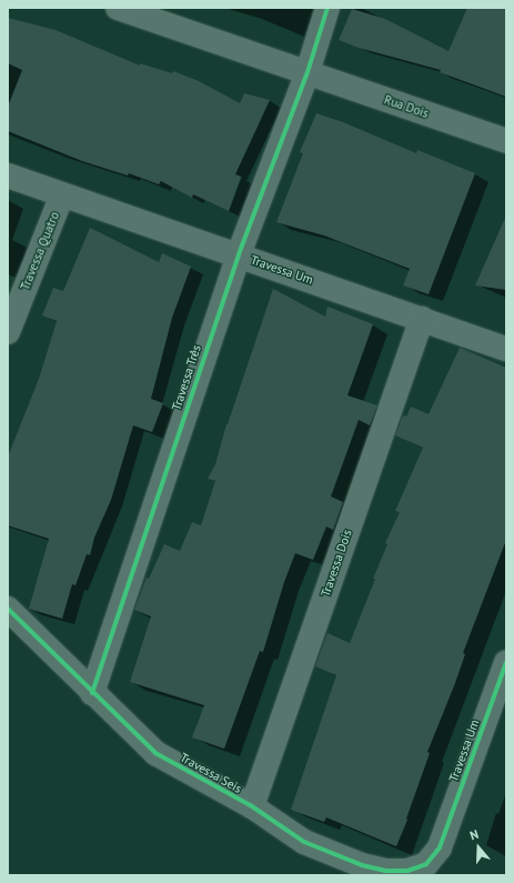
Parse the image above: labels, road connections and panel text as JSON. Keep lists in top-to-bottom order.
{
  "streets": {
    "street": [
      "Rua Dois",
      "Travessa Quatro",
      "Travessa Um",
      "Travessa Três",
      "Travessa Dois",
      "Travessa Seis"
    ]
  },
  "crossings": [
    ["Rua Dois", "Travessa Três"],
    ["Travessa Quatro", "Travessa Um"],
    ["Travessa Um", "Travessa Três"],
    ["Travessa Um", "Travessa Dois"],
    ["Travessa Um", "Travessa Seis"],
    ["Travessa Três", "Travessa Seis"],
    ["Travessa Dois", "Travessa Seis"]
  ],
  "north": "top"
}
